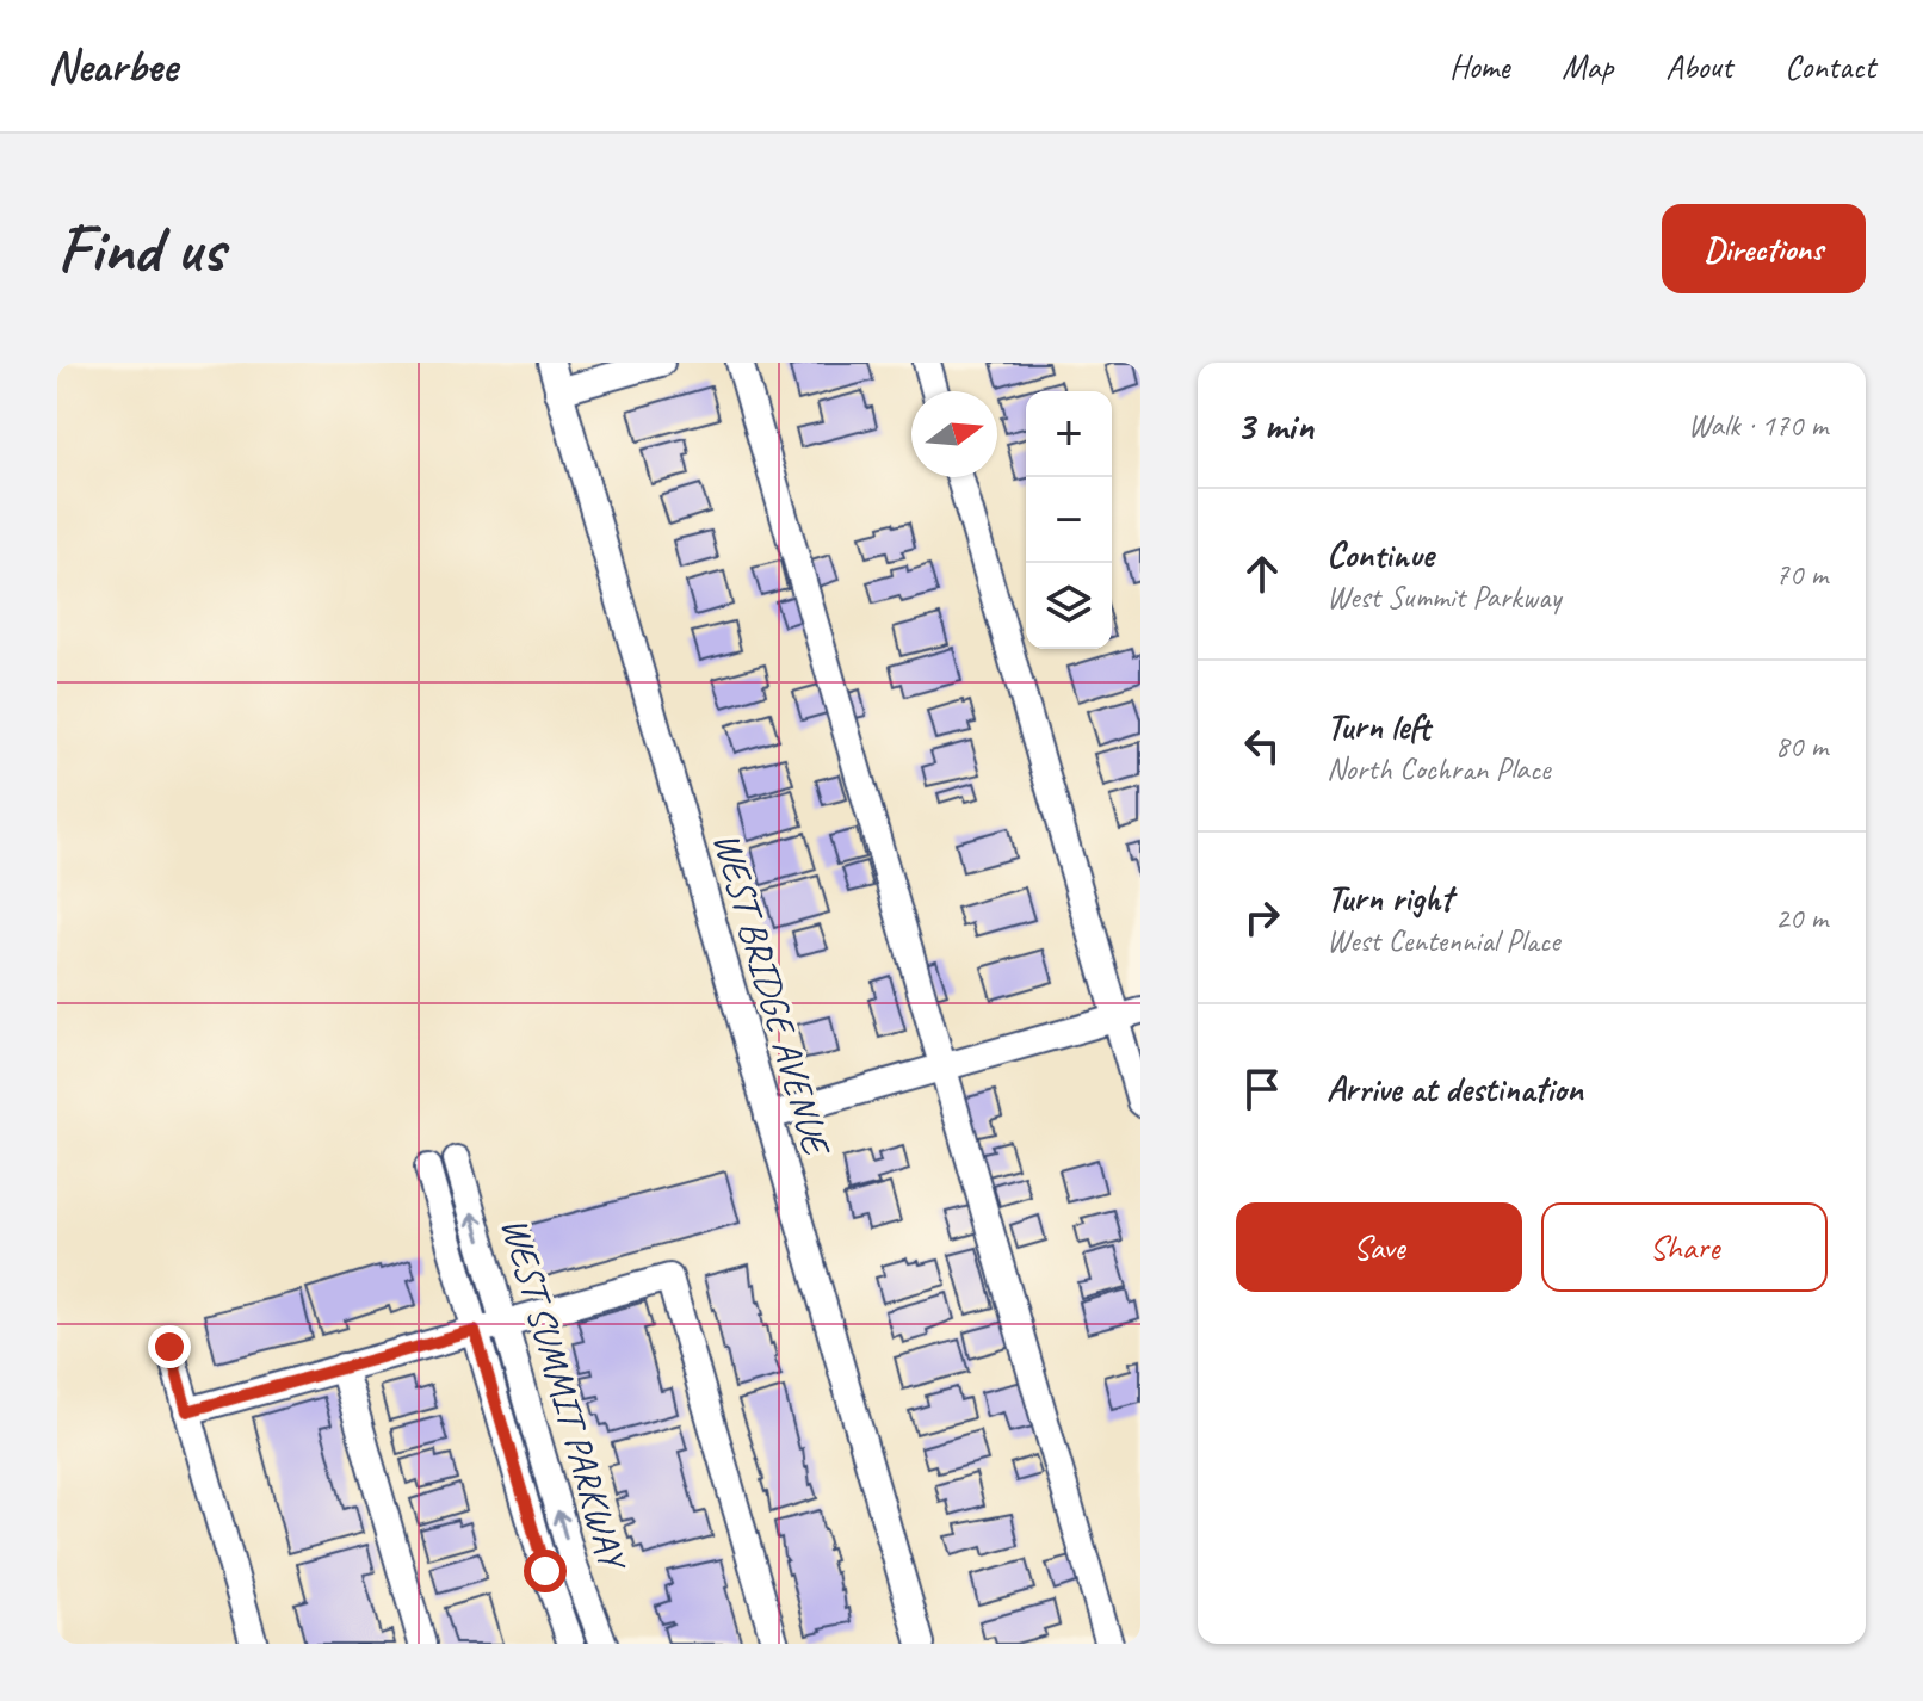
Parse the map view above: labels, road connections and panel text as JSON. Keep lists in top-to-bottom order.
{
  "streets": {
    "street": ["WEST BRIDGE AVENUE", "WEST SUMMIT PARKWAY"]
  },
  "north": "right",
  "page": {
    "header": "Nearbee",
    "nav": [
      "Home",
      "Map",
      "About",
      "Contact"
    ],
    "buttons": [
      "Directions",
      ["Save", "Share"]
    ],
    "title": "Find us",
    "heading": ["3 min", "Walk · 170 m"],
    "map_buttons": ["+", "−"],
    "list": [
      ["Continue", "West Summit Parkway", "70 m"],
      ["Turn left", "North Cochran Place", "80 m"],
      ["Turn right", "West Centennial Place", "20 m"],
      "Arrive at destination"
    ]
  }
}
